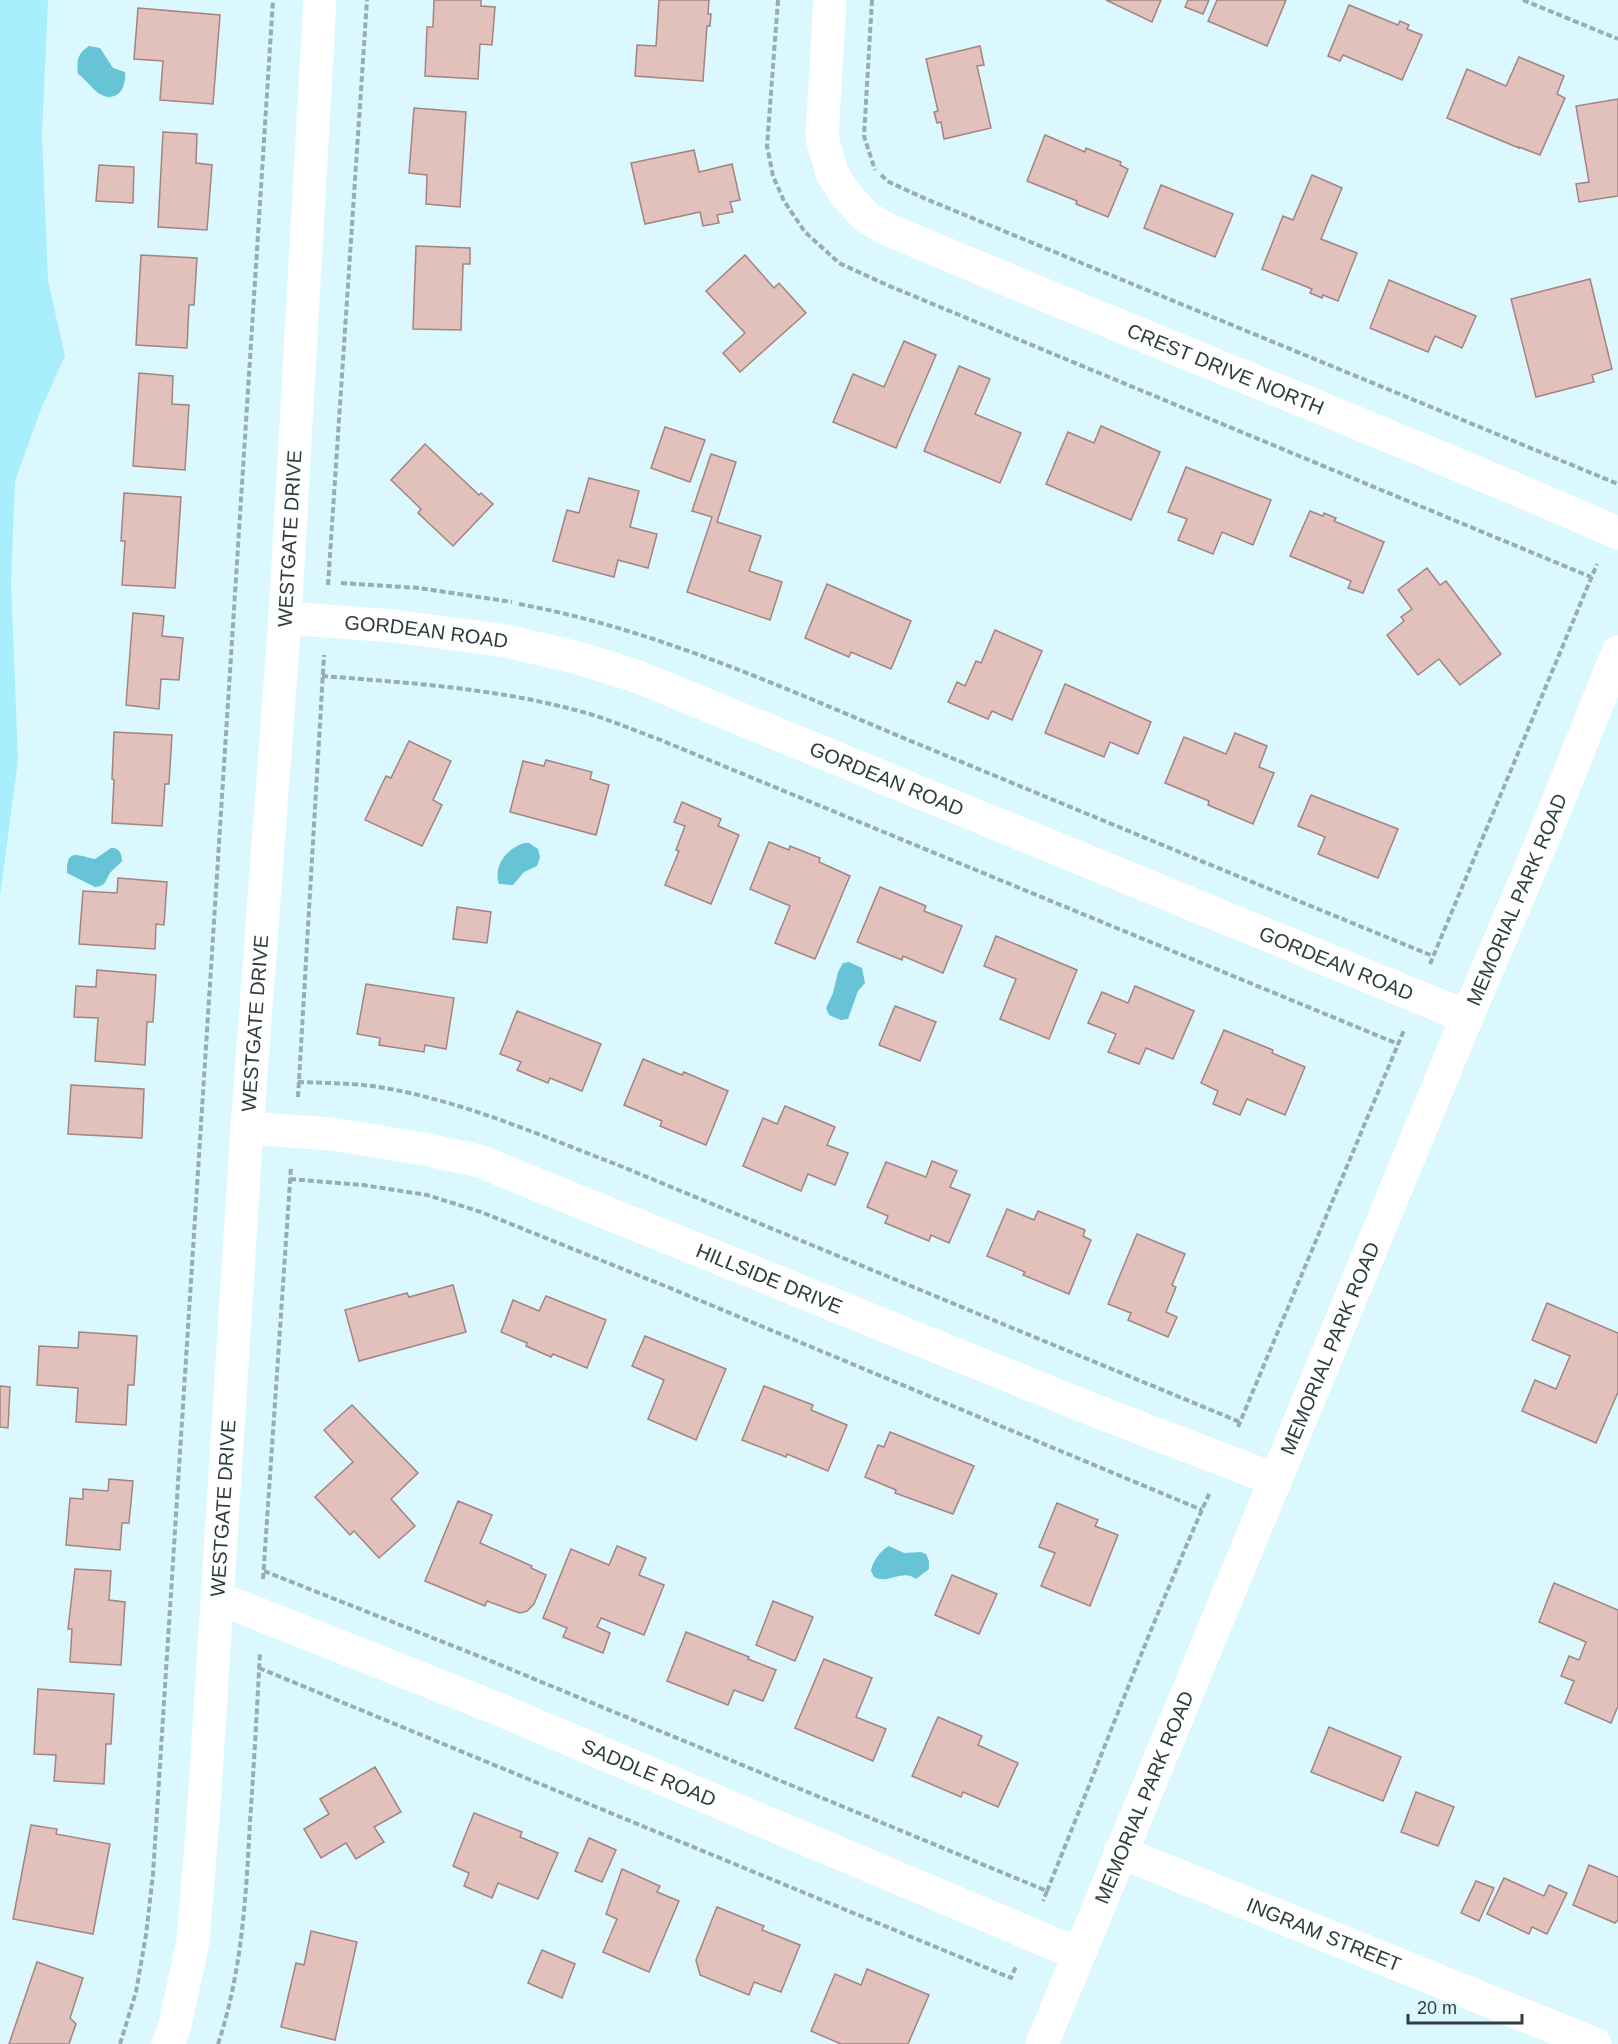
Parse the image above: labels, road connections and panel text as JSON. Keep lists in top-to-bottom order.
{
  "streets": {
    "street": [
      "CREST DRIVE NORTH",
      "WESTGATE DRIVE",
      "GORDEAN ROAD",
      "MEMORIAL PARK ROAD",
      "HILLSIDE DRIVE",
      "SADDLE ROAD",
      "INGRAM STREET"
    ]
  },
  "crossings": [
    ["WESTGATE DRIVE", "GORDEAN ROAD"],
    ["WESTGATE DRIVE", "HILLSIDE DRIVE"],
    ["WESTGATE DRIVE", "SADDLE ROAD"],
    ["GORDEAN ROAD", "MEMORIAL PARK ROAD"],
    ["MEMORIAL PARK ROAD", "HILLSIDE DRIVE"],
    ["MEMORIAL PARK ROAD", "SADDLE ROAD"],
    ["MEMORIAL PARK ROAD", "INGRAM STREET"]
  ],
  "scale_bar": "20 m"
}
